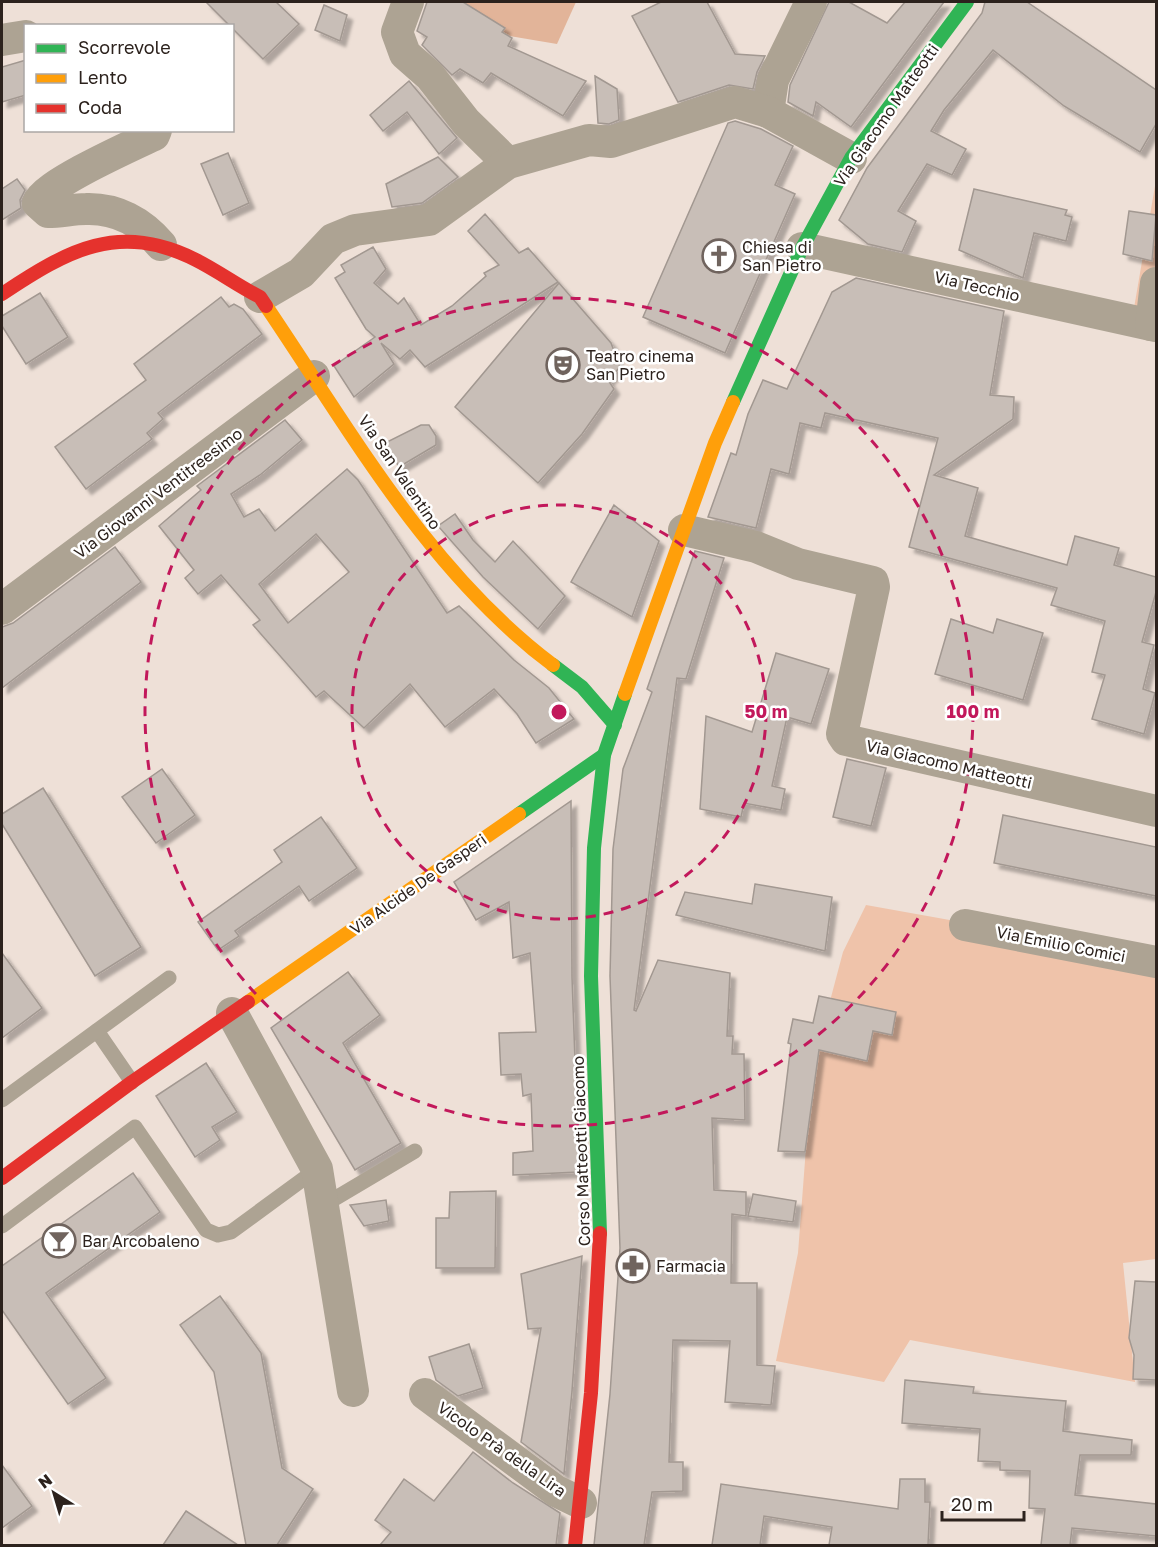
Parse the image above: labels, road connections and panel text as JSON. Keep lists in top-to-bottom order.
{
  "streets": {
    "street": [
      "Via Giacomo Matteotti",
      "Via Tecchio",
      "Via San Valentino",
      "Via Giovanni Ventitreesimo",
      "Via Alcide De Gasperi",
      "Via Emilio Comici",
      "Corso Matteotti Giacomo",
      "Vicolo Prà della Lira"
    ]
  },
  "crossings": [
    ["Via Giacomo Matteotti", "Via Tecchio"],
    ["Via Giacomo Matteotti", "Via San Valentino"],
    ["Via Giacomo Matteotti", "Via Alcide De Gasperi"],
    ["Via Giacomo Matteotti", "Corso Matteotti Giacomo"],
    ["Via San Valentino", "Via Giovanni Ventitreesimo"],
    ["Via Alcide De Gasperi", "Corso Matteotti Giacomo"],
    ["Corso Matteotti Giacomo", "Vicolo Prà della Lira"]
  ],
  "places": {
    "church": ["Chiesa di San Pietro"],
    "theatre": ["Teatro cinema San Pietro"],
    "bar": ["Bar Arcobaleno"],
    "pharmacy": ["Farmacia"]
  },
  "legend": ["Scorrevole", "Lento", "Coda"],
  "scale_bar": "20 m",
  "north": "top left",
  "rings": ["50 m", "100 m"]
}
